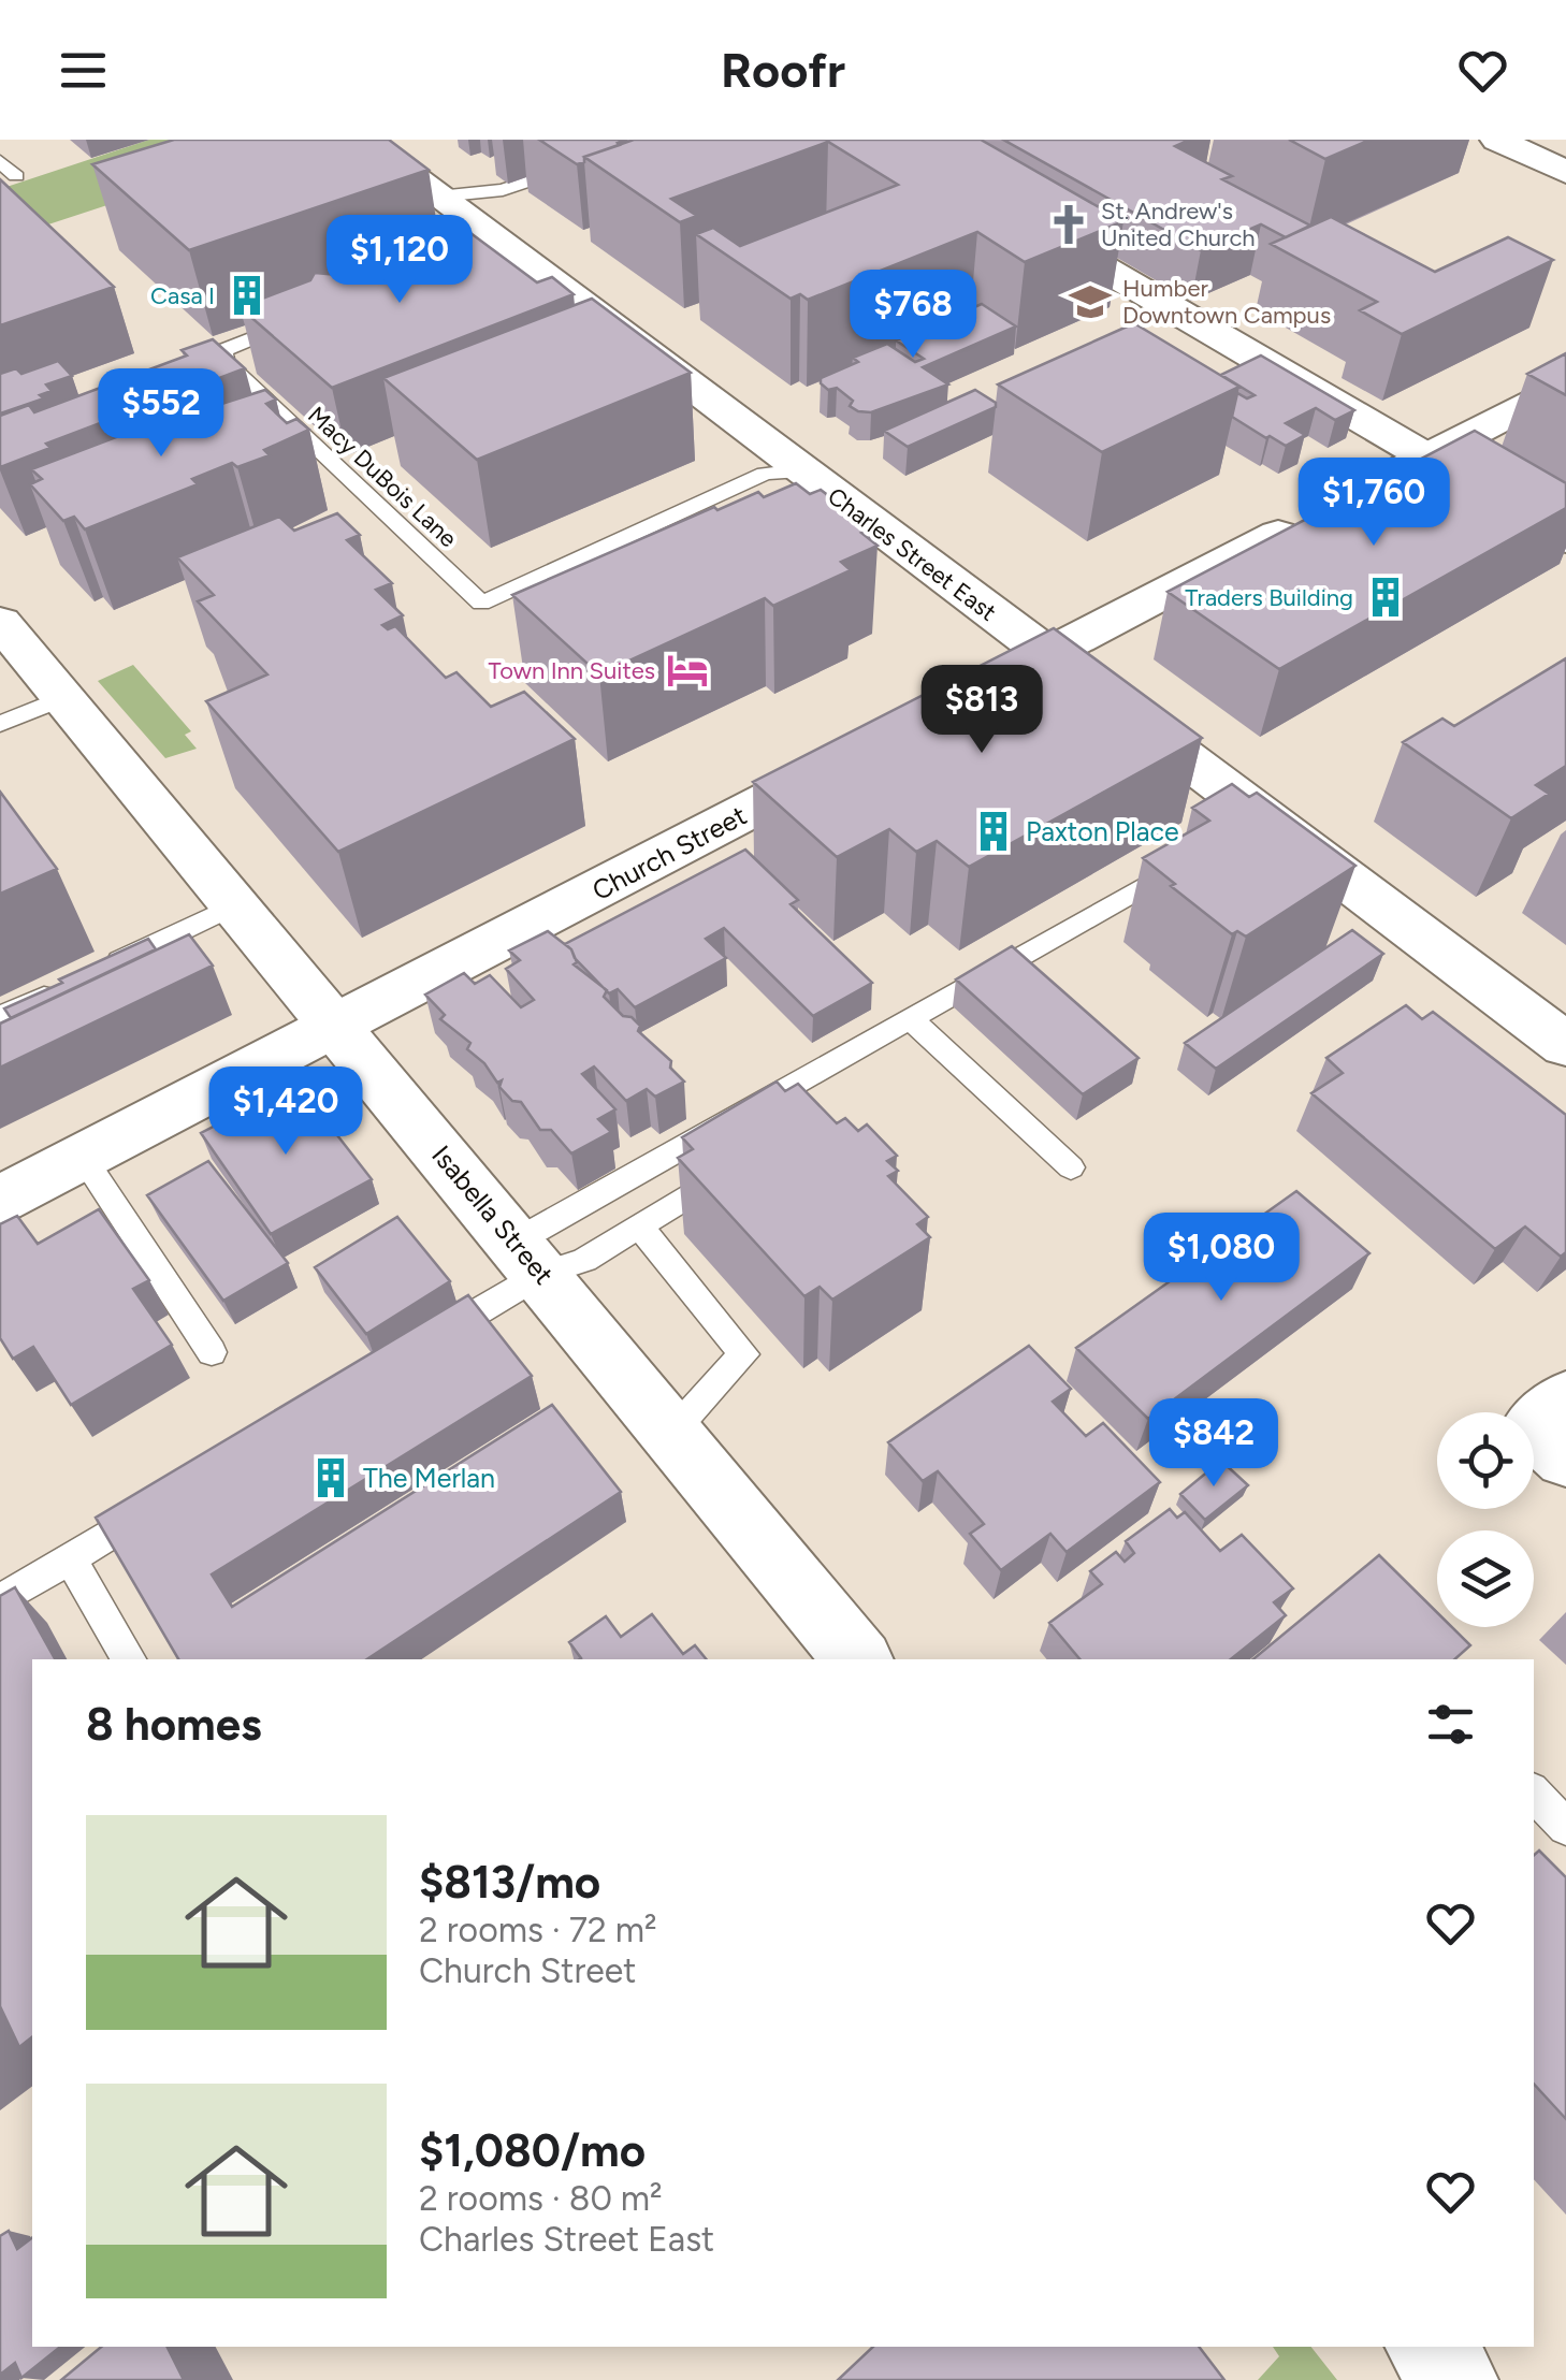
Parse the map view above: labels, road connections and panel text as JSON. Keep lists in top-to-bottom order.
{
  "streets": {
    "street": ["Charles Street East", "Church Street", "Isabella Street"],
    "lane": ["Macy DuBois Lane"]
  },
  "crossings": [
    ["Macy DuBois Lane", "Charles Street East"],
    ["Church Street", "Isabella Street"]
  ],
  "places": {
    "church": ["St. Andrew's United Church"],
    "building": [
      "Casa I",
      "Traders Building",
      "Paxton Place",
      "The Merlan"
    ],
    "school or university": ["Humber Downtown Campus"],
    "hotel": ["Town Inn Suites"]
  },
  "page": {
    "header": "Roofr",
    "price": [
      "$1,120",
      "$768",
      "$552",
      "$1,760",
      "$813",
      "$1,420",
      "$1,080",
      "$842"
    ],
    "heading": "8 homes",
    "list": [
      {
        "name": "$813/mo",
        "note": "2 rooms · 72 m² · Church Street"
      },
      {
        "name": "$1,080/mo",
        "note": "2 rooms · 80 m² · Charles Street East"
      }
    ]
  }
}
